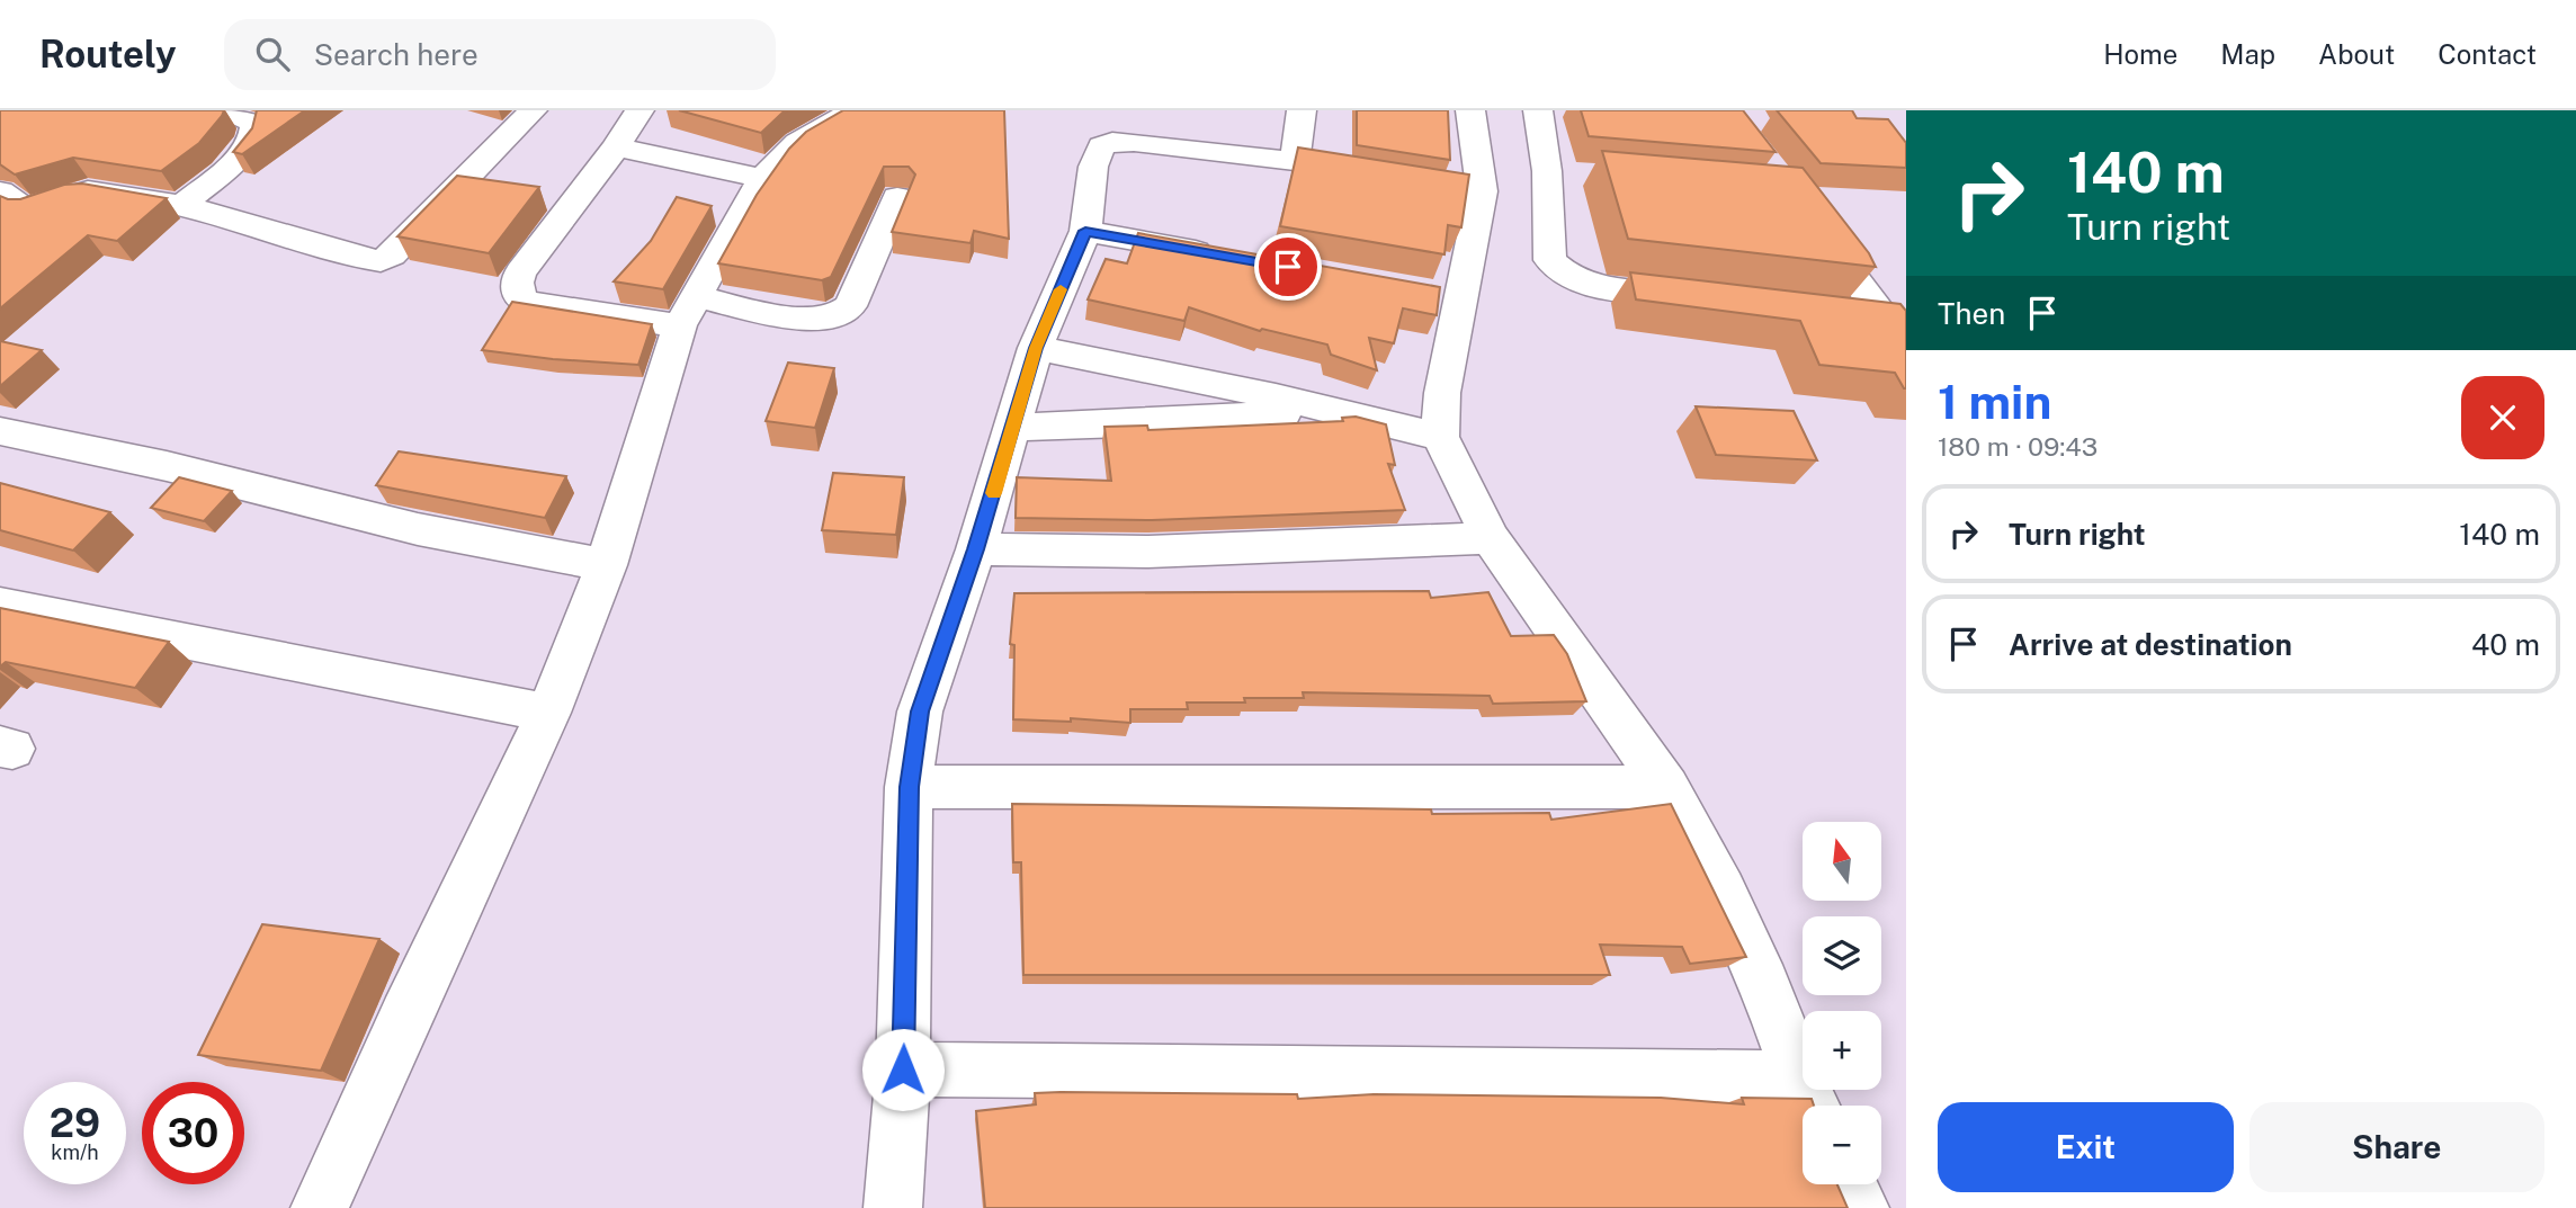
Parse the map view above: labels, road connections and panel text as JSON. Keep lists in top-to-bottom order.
{
  "north": "top",
  "page": {
    "header": "Routely",
    "search": "Search here",
    "nav": [
      "Home",
      "Map",
      "About",
      "Contact"
    ],
    "turn": ["140 m", "Turn right"],
    "then": "Then",
    "heading": ["1 min", "180 m · 09:43"],
    "list": [
      {
        "name": "Turn right",
        "value": "140 m"
      },
      {
        "name": "Arrive at destination",
        "value": "40 m"
      }
    ],
    "map_buttons": ["+", "−"],
    "speed": "29 km/h",
    "limit": "30",
    "buttons": ["Exit", "Share"]
  }
}
